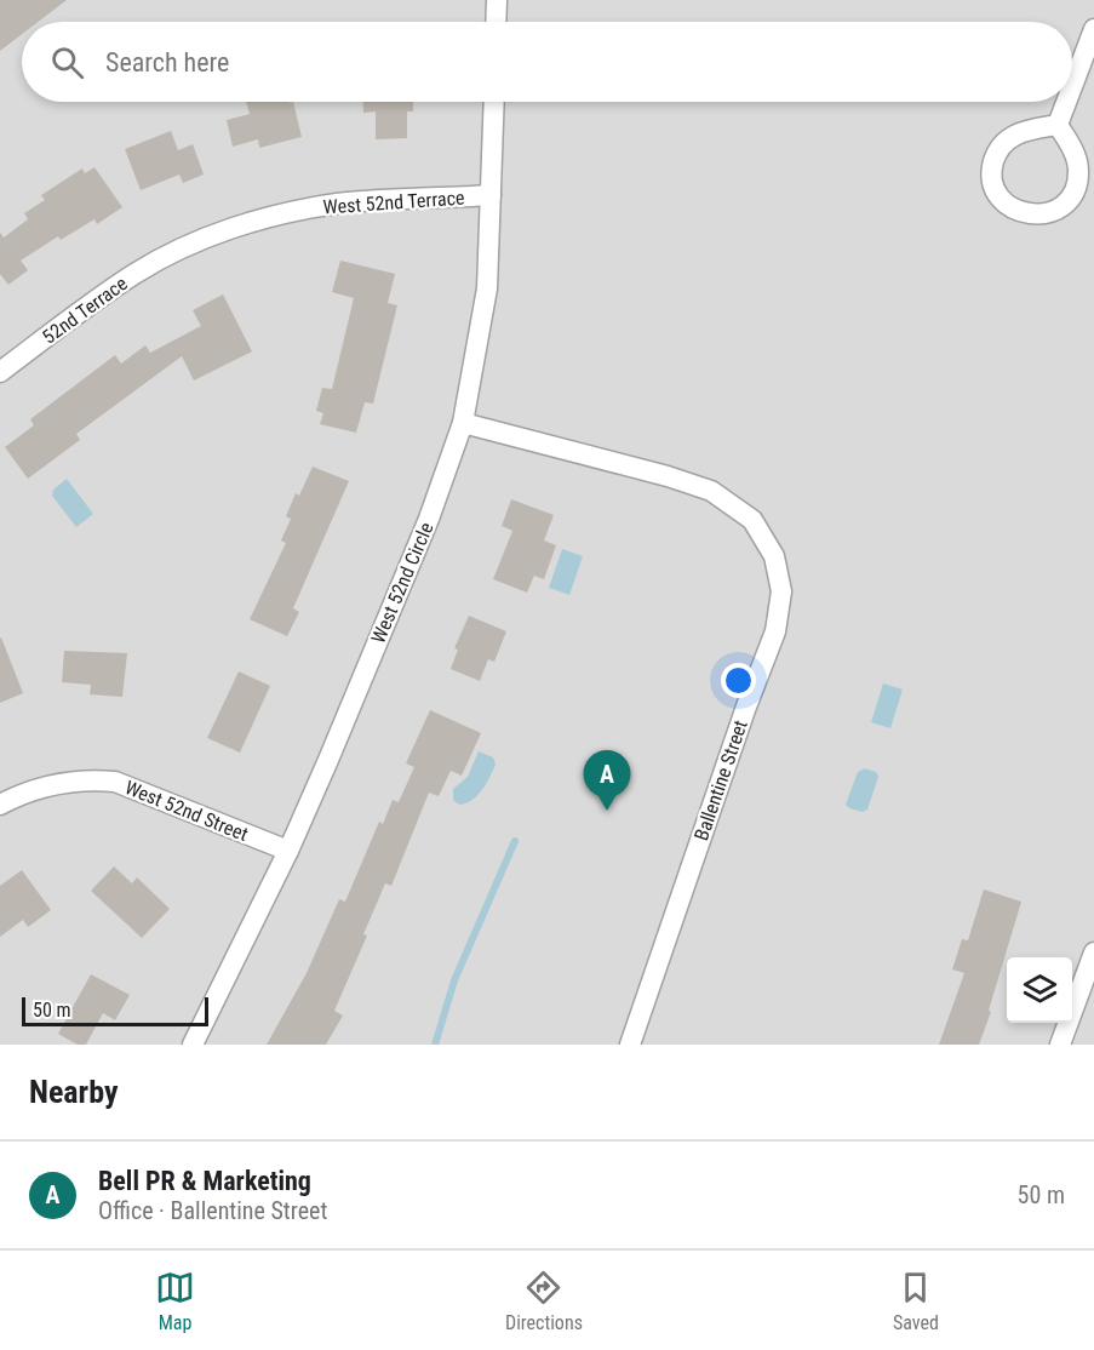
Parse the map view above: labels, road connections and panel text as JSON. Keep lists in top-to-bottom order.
{
  "streets": {
    "street": [
      "West 52nd Terrace",
      "52nd Terrace",
      "West 52nd Circle",
      "Ballentine Street",
      "West 52nd Street"
    ]
  },
  "crossings": [
    ["West 52nd Terrace", "52nd Terrace"],
    ["West 52nd Terrace", "West 52nd Circle"],
    ["West 52nd Circle", "Ballentine Street"],
    ["West 52nd Circle", "West 52nd Street"]
  ],
  "scale_bar": "50 m",
  "page": {
    "search": "Search here",
    "pins": "A",
    "scale": "50 m",
    "heading": "Nearby",
    "list": [
      {
        "mark": "A",
        "name": "Bell PR & Marketing",
        "note": "Office · Ballentine Street",
        "value": "50 m"
      }
    ],
    "nav": ["Map", "Directions", "Saved"]
  }
}
